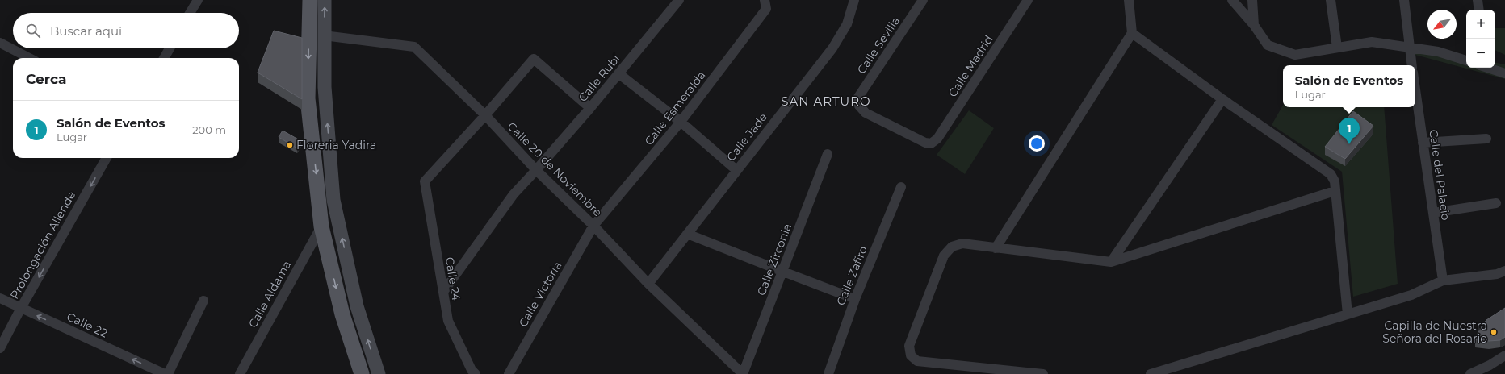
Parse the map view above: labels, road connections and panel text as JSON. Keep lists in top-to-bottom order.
{
  "streets": {
    "street": [
      "Calle Sevilla",
      "Calle Madrid",
      "Calle Rubí",
      "Calle Esmeralda",
      "Calle Jade",
      "Calle 20 de Noviembre",
      "Calle del Palacio",
      "Prolongación Allende",
      "Calle Zirconia",
      "Calle Zafiro",
      "Calle 24",
      "Calle Aldama",
      "Calle Victoria",
      "Calle 22"
    ]
  },
  "crossings": [
    ["Calle Sevilla", "Calle Madrid"],
    ["Calle Rubí", "Calle 20 de Noviembre"],
    ["Calle Rubí", "Calle 24"],
    ["Calle Esmeralda", "Calle 20 de Noviembre"],
    ["Calle Esmeralda", "Calle Victoria"],
    ["Calle Jade", "Calle 20 de Noviembre"],
    ["Calle 20 de Noviembre", "Calle Zirconia"],
    ["Calle 20 de Noviembre", "Calle 24"],
    ["Calle 20 de Noviembre", "Calle Victoria"],
    ["Prolongación Allende", "Calle 22"]
  ],
  "one_way": ["Prolongación Allende", "Calle 22"],
  "districts": ["SAN ARTURO"],
  "places": ["Floreria Yadira", "Capilla de Nuestra Señora del Rosario"],
  "north": "bottom left",
  "page": {
    "map_buttons": ["+", "−"],
    "search": "Buscar aquí",
    "heading": "Cerca",
    "popup": ["Salón de Eventos", "Lugar"],
    "list": [
      {
        "mark": "1",
        "name": "Salón de Eventos",
        "note": "Lugar",
        "value": "200 m"
      }
    ],
    "pins": "1"
  }
}
